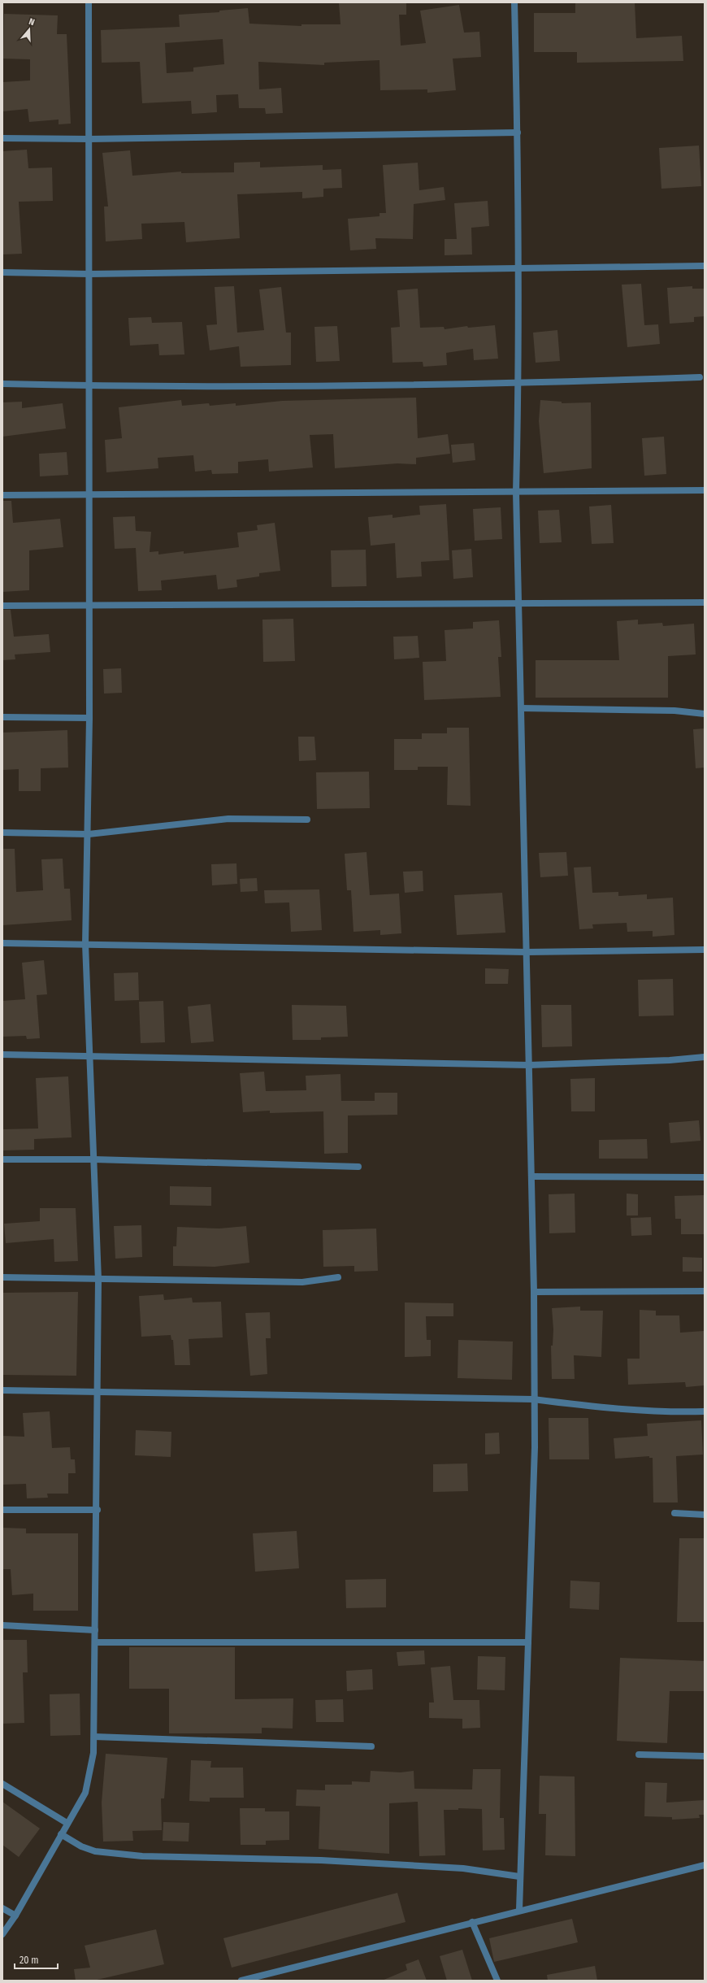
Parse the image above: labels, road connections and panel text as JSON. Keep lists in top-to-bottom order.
{
  "scale_bar": "20 m",
  "north": "top"
}
